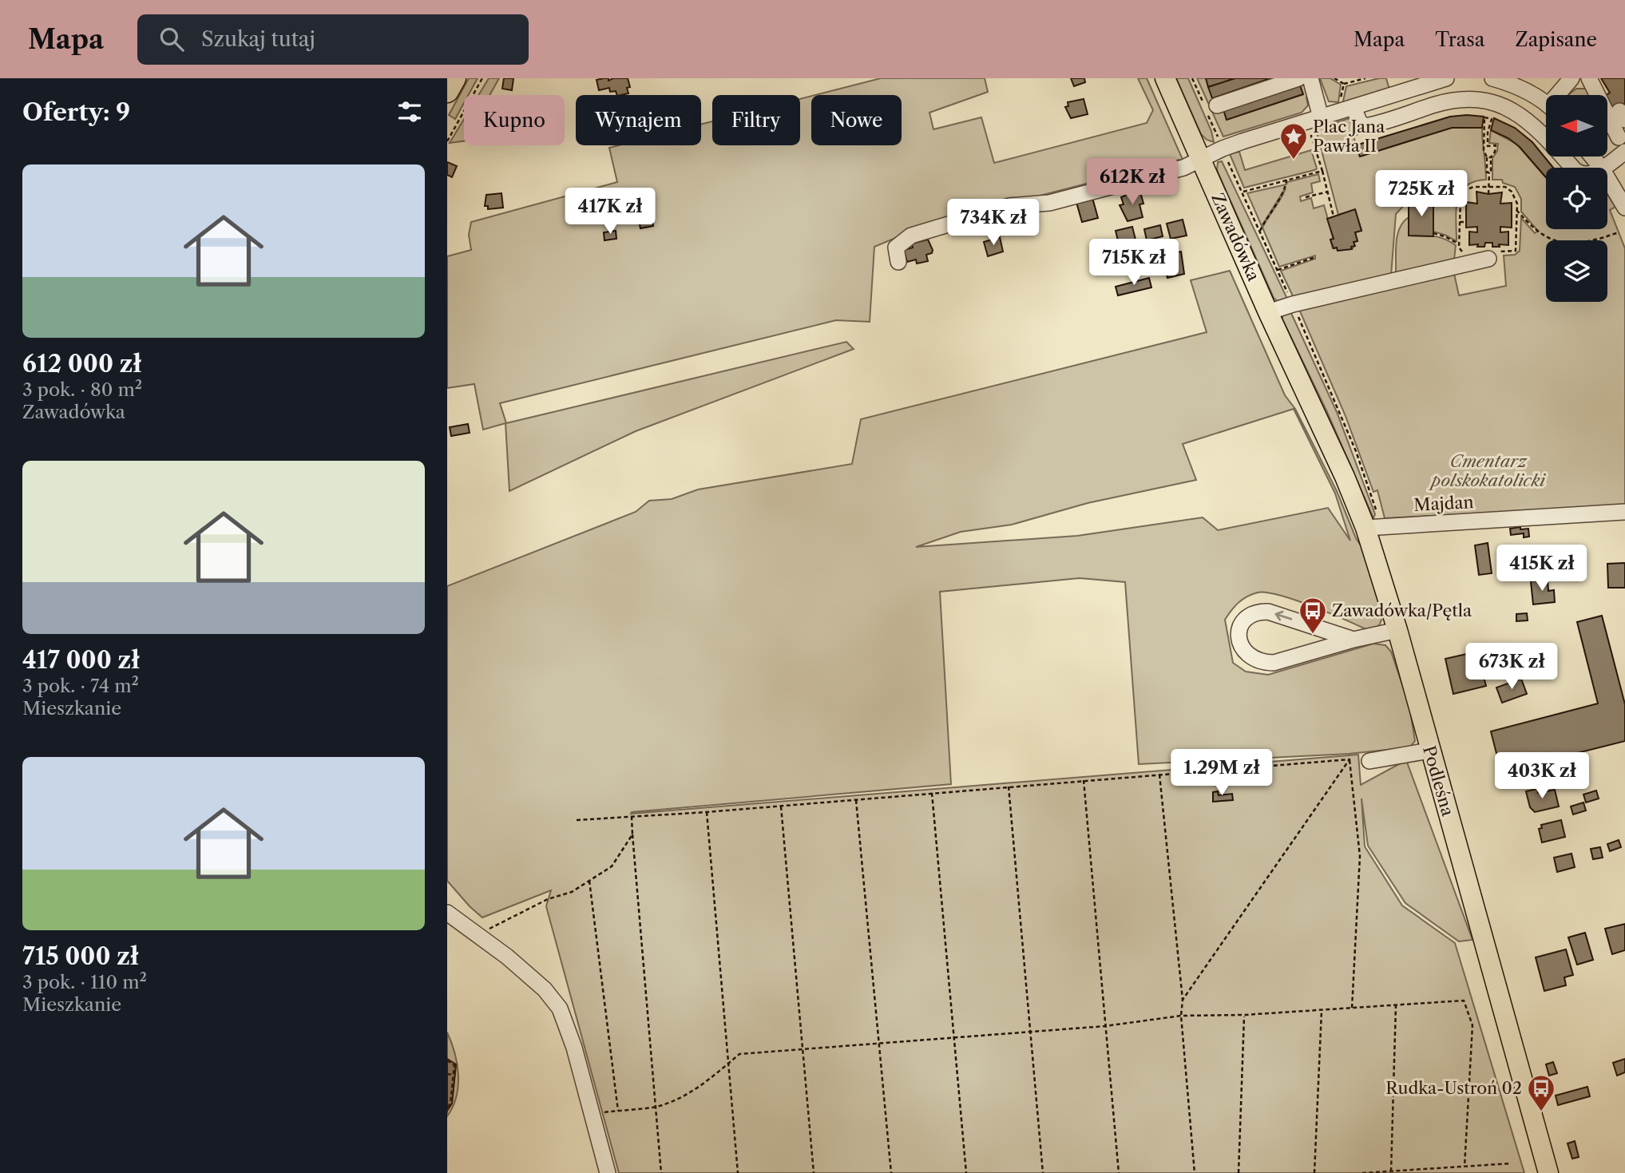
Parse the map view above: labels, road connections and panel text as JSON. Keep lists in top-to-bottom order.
{
  "streets": {
    "main road": ["Zawadówka", "Podleśna"],
    "street": ["Majdan"]
  },
  "crossings": [
    ["Zawadówka", "Podleśna"],
    ["Majdan", "Podleśna"]
  ],
  "parks": ["Cmentarz polskokatolicki"],
  "places": {
    "place": ["Plac Jana Pawła II"],
    "bus stop": ["Zawadówka/Pętla", "Rudka-Ustroń 02"]
  },
  "north": "left",
  "page": {
    "header": "Mapa",
    "search": "Szukaj tutaj",
    "nav": ["Mapa", "Trasa", "Zapisane"],
    "heading": "Oferty: 9",
    "chip": [
      "Kupno",
      "Wynajem",
      "Filtry",
      "Nowe"
    ],
    "list": [
      {
        "name": "612 000 zł",
        "note": "3 pok. · 80 m² · Zawadówka"
      },
      {
        "name": "417 000 zł",
        "note": "3 pok. · 74 m² · Mieszkanie"
      },
      {
        "name": "715 000 zł",
        "note": "3 pok. · 110 m² · Mieszkanie"
      }
    ],
    "price": [
      "612K zł",
      "725K zł",
      "417K zł",
      "734K zł",
      "715K zł",
      "415K zł",
      "673K zł",
      "1.29M zł",
      "403K zł"
    ]
  }
}
